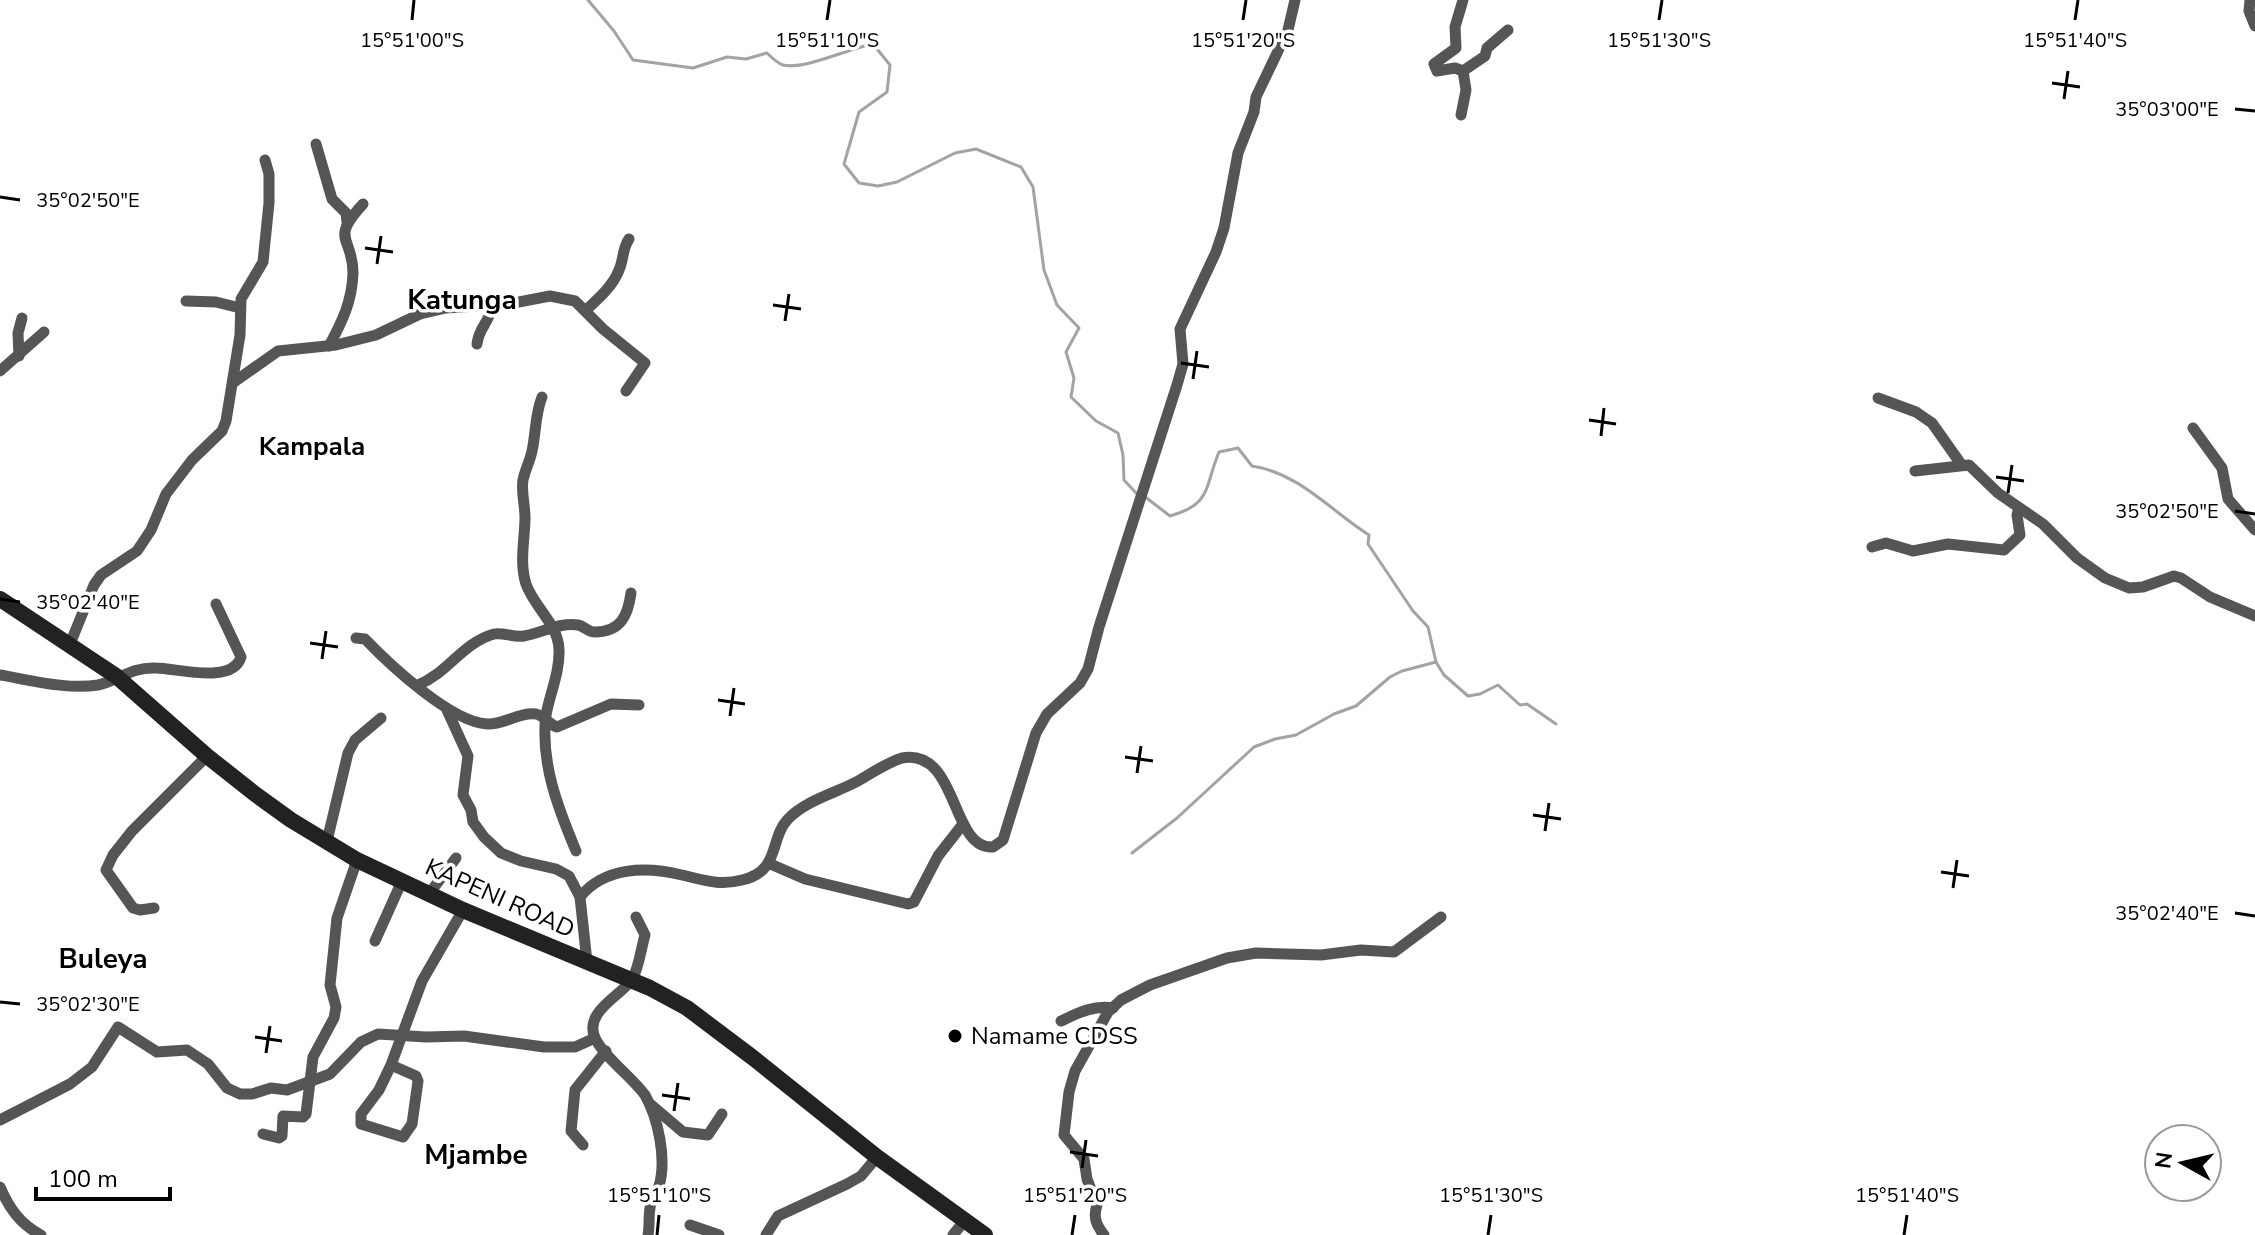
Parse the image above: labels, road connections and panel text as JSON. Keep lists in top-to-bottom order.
{
  "streets": {
    "main road": ["KAPENI ROAD"]
  },
  "districts": [
    "Katunga",
    "Kampala",
    "Buleya",
    "Mjambe"
  ],
  "places": ["Namame CDSS"],
  "scale_bar": "100 m",
  "north": "left",
  "coordinates": [
    "15°51'00\"S",
    "15°51'10\"S",
    "15°51'20\"S",
    "15°51'30\"S",
    "15°51'40\"S",
    "35°03'00\"E",
    "35°02'50\"E",
    "35°02'40\"E",
    "35°02'30\"E"
  ]
}
